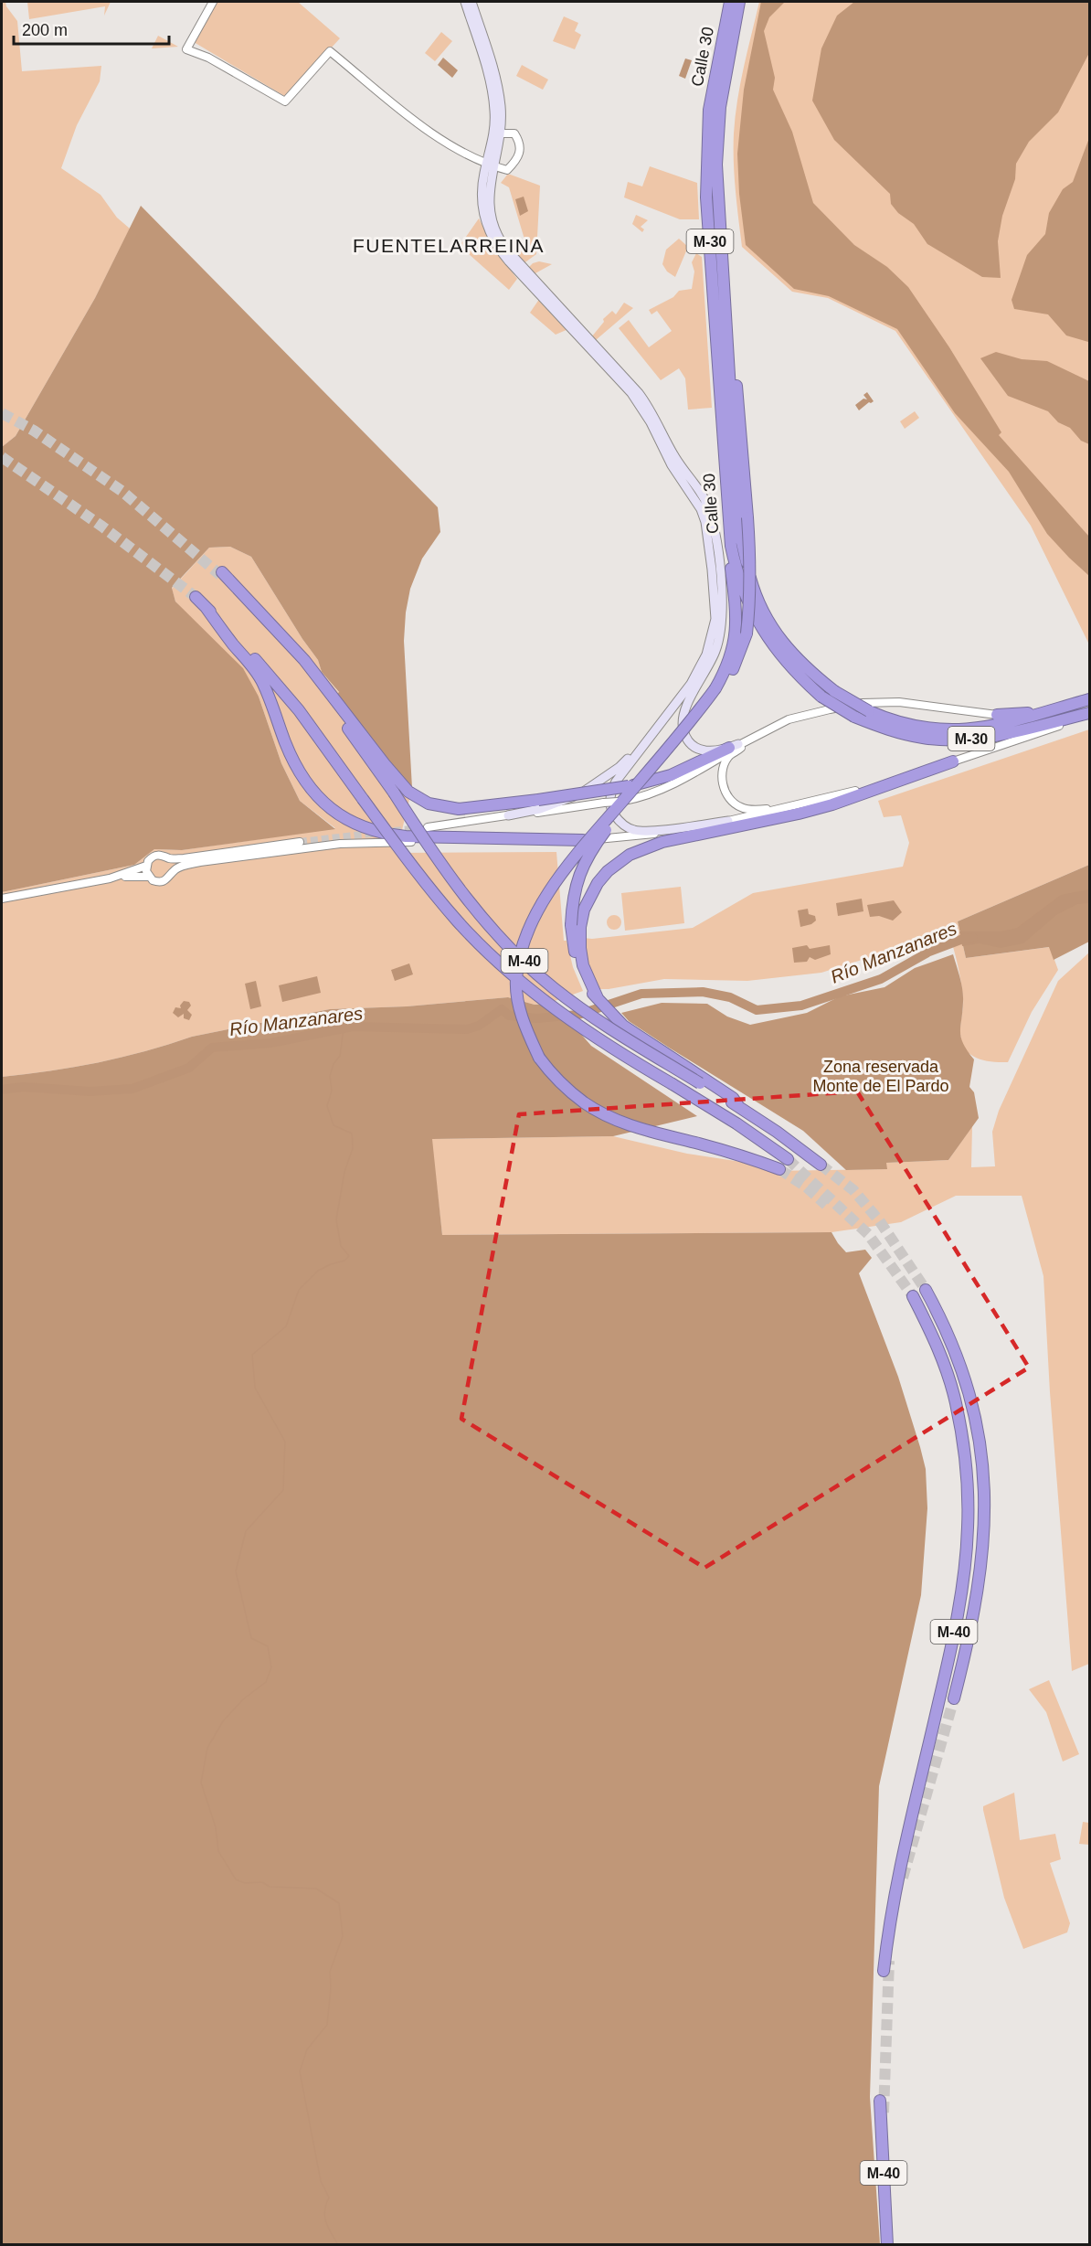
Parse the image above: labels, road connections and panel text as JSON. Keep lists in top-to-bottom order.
{
  "streets": {
    "highway": ["Calle 30", "M-30", "M-40"]
  },
  "districts": ["FUENTELARREINA"],
  "water": ["Río Manzanares"],
  "parks": ["Zona reservada Monte de El Pardo"],
  "scale_bar": "200 m"
}
